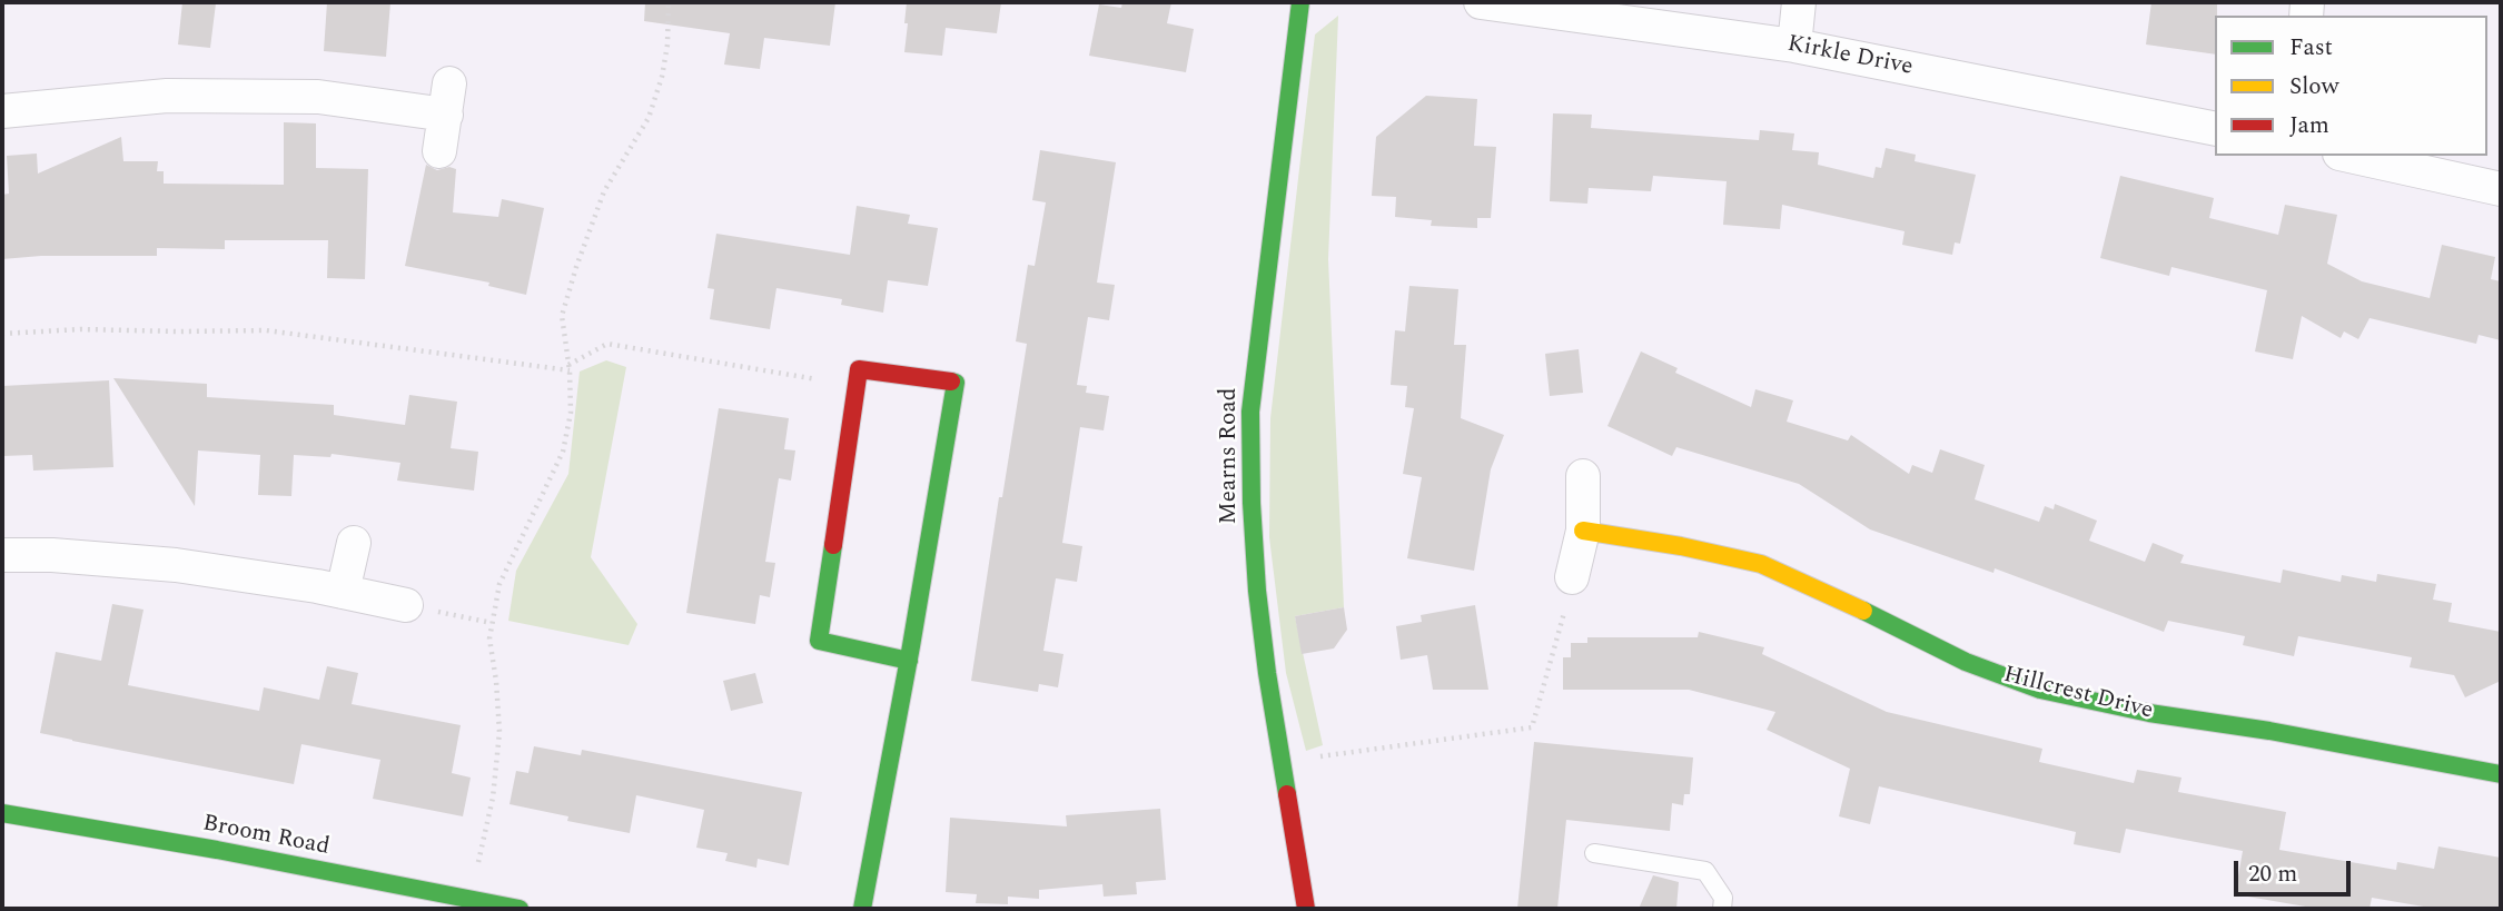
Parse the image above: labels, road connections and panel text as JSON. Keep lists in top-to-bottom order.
{
  "streets": {
    "street": [
      "Kirkle Drive",
      "Mearns Road",
      "Hillcrest Drive",
      "Broom Road"
    ]
  },
  "legend": ["Fast", "Slow", "Jam"],
  "scale_bar": "20 m"
}
